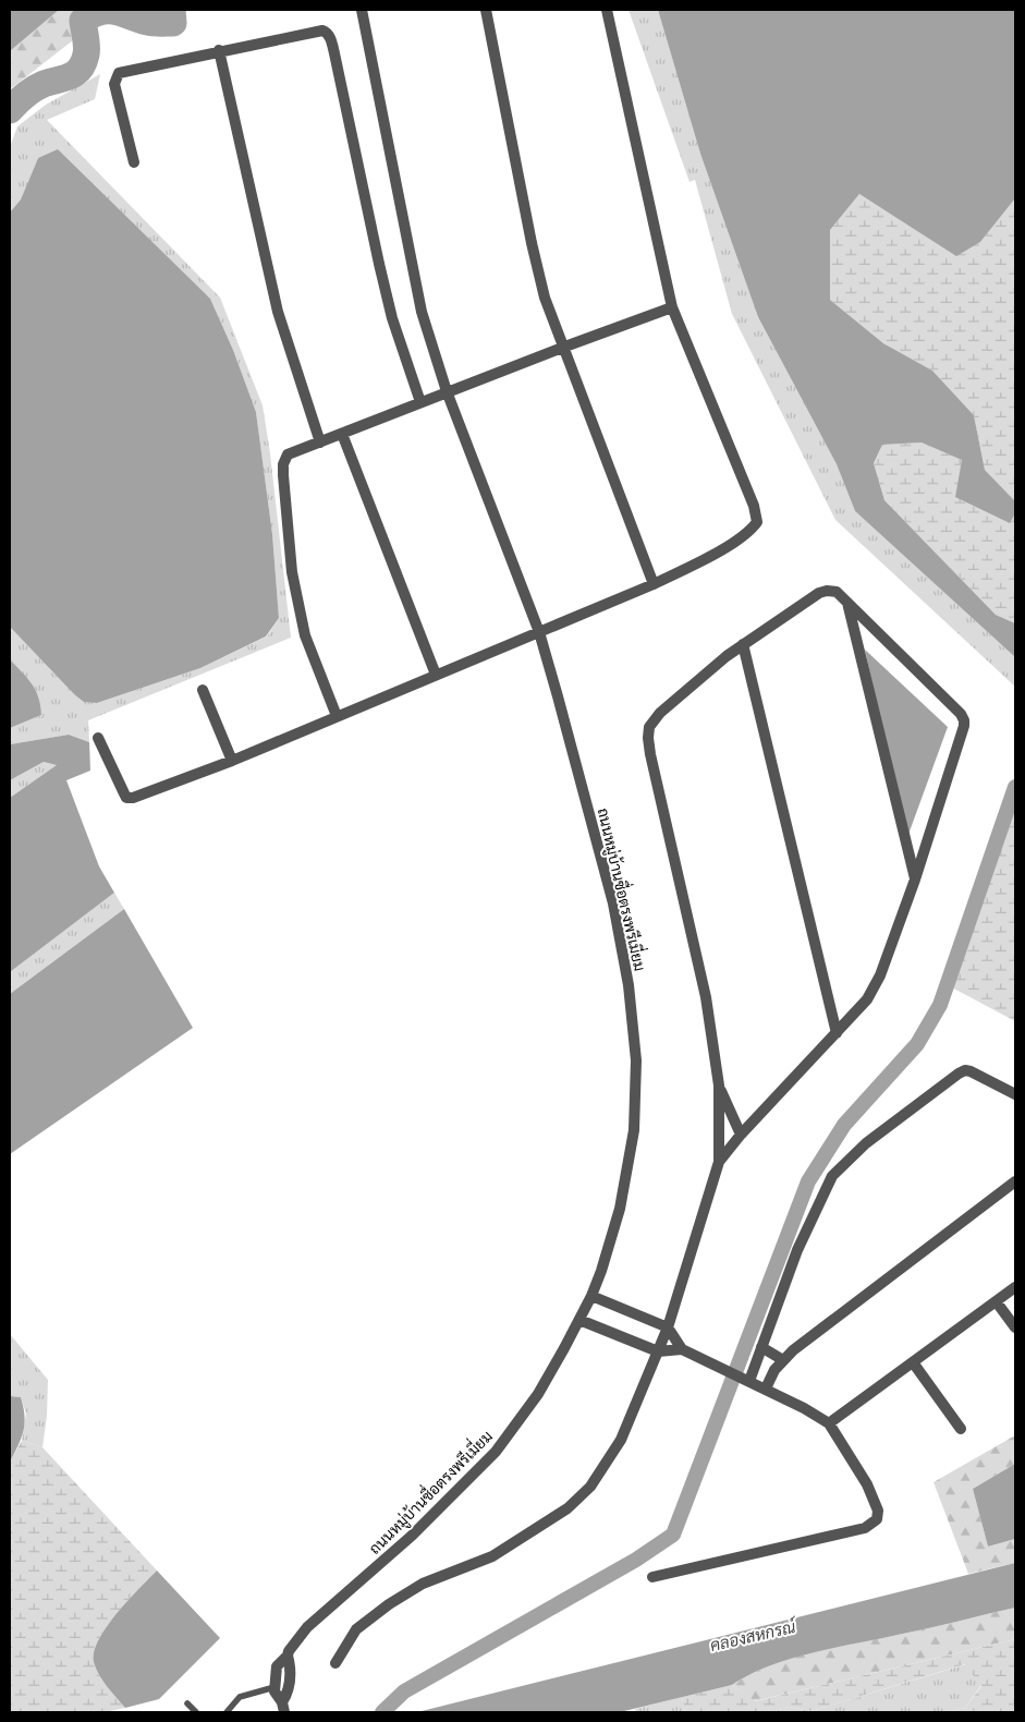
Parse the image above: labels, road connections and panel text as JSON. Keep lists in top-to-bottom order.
{
  "streets": {
    "street": ["ถนนหมู่บ้านซื่อตรงพรีเมี่ยม"]
  },
  "water": ["คลองสหกรณ์"]
}
